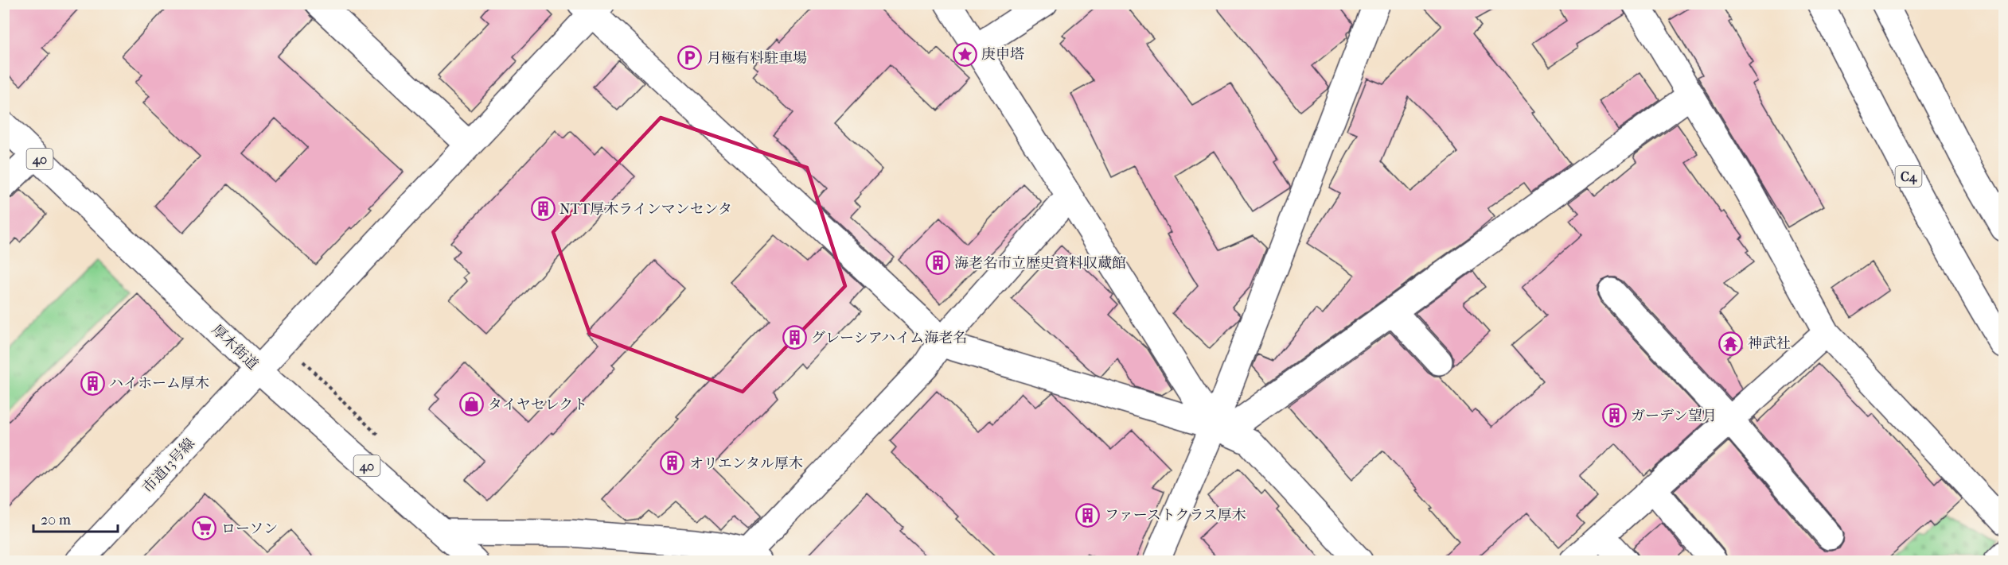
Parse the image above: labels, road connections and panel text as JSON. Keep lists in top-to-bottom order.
{
  "streets": {
    "main road": [
      "40",
      "C4",
      "厚木街道",
      "市道13号線"
    ]
  },
  "crossings": [
    ["厚木街道", "市道13号線"]
  ],
  "places": {
    "place": ["庚申塔"],
    "parking": ["月極有料駐車場"],
    "building": [
      "NTT厚木ラインマンセンタ",
      "海老名市立歴史資料収蔵館",
      "グレーシアハイム海老名",
      "ハイホーム厚木",
      "ガーデン望月",
      "オリエンタル厚木",
      "ファーストクラス厚木"
    ],
    "temple": ["神武社"],
    "shop": ["タイヤセレクト"],
    "supermarket": ["ローソン"]
  },
  "scale_bar": "20 m"
}
